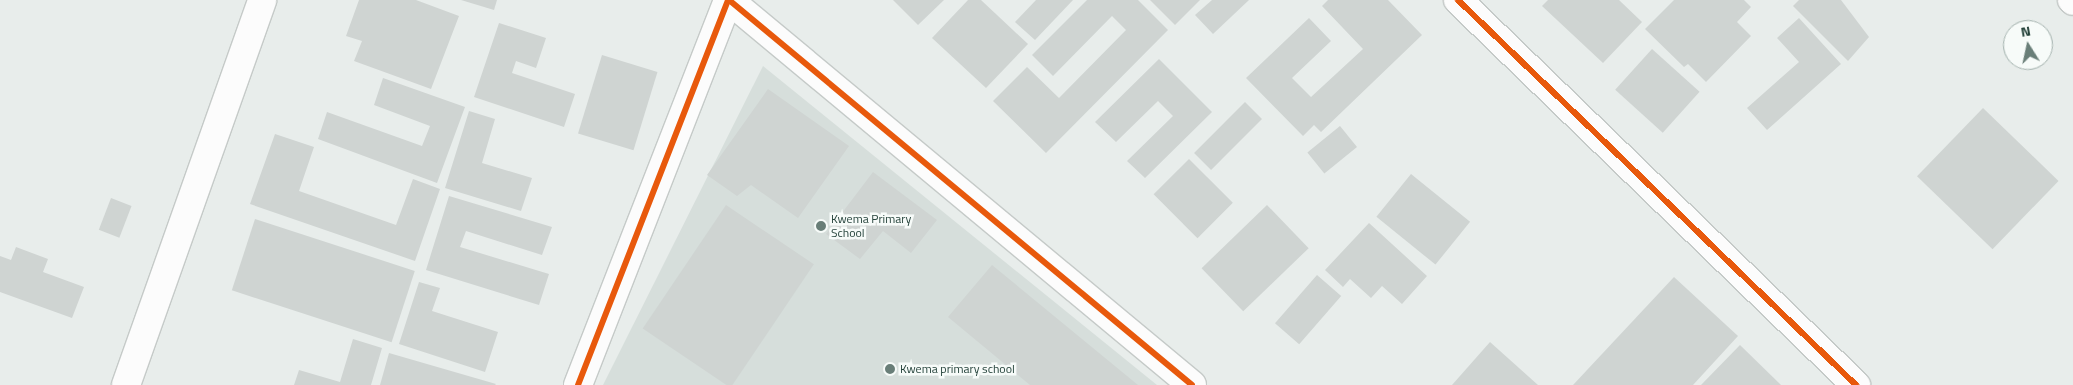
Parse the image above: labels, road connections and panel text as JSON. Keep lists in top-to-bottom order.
{
  "places": ["Kwema Primary School", "Kwema primary school"],
  "north": "top"
}
